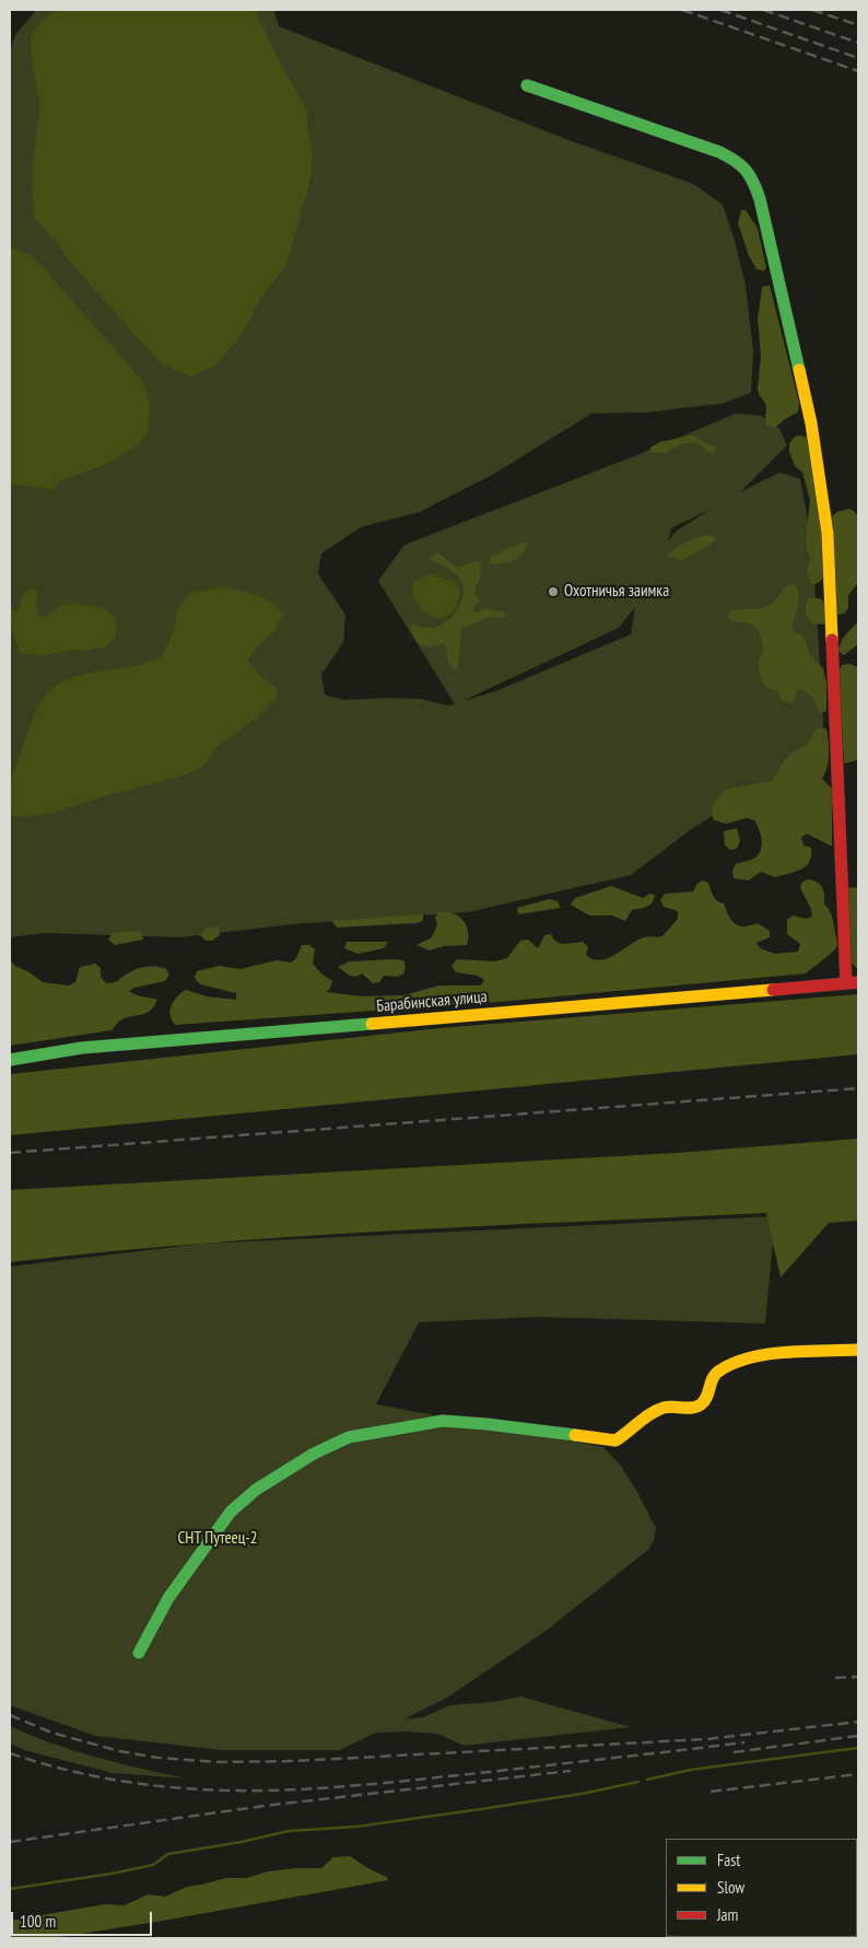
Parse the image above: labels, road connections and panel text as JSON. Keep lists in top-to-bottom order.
{
  "streets": {
    "street": ["Барабинская улица"]
  },
  "parks": ["СНТ Путеец-2"],
  "places": ["Охотничья заимка"],
  "legend": ["Fast", "Slow", "Jam"],
  "scale_bar": "100 m"
}
